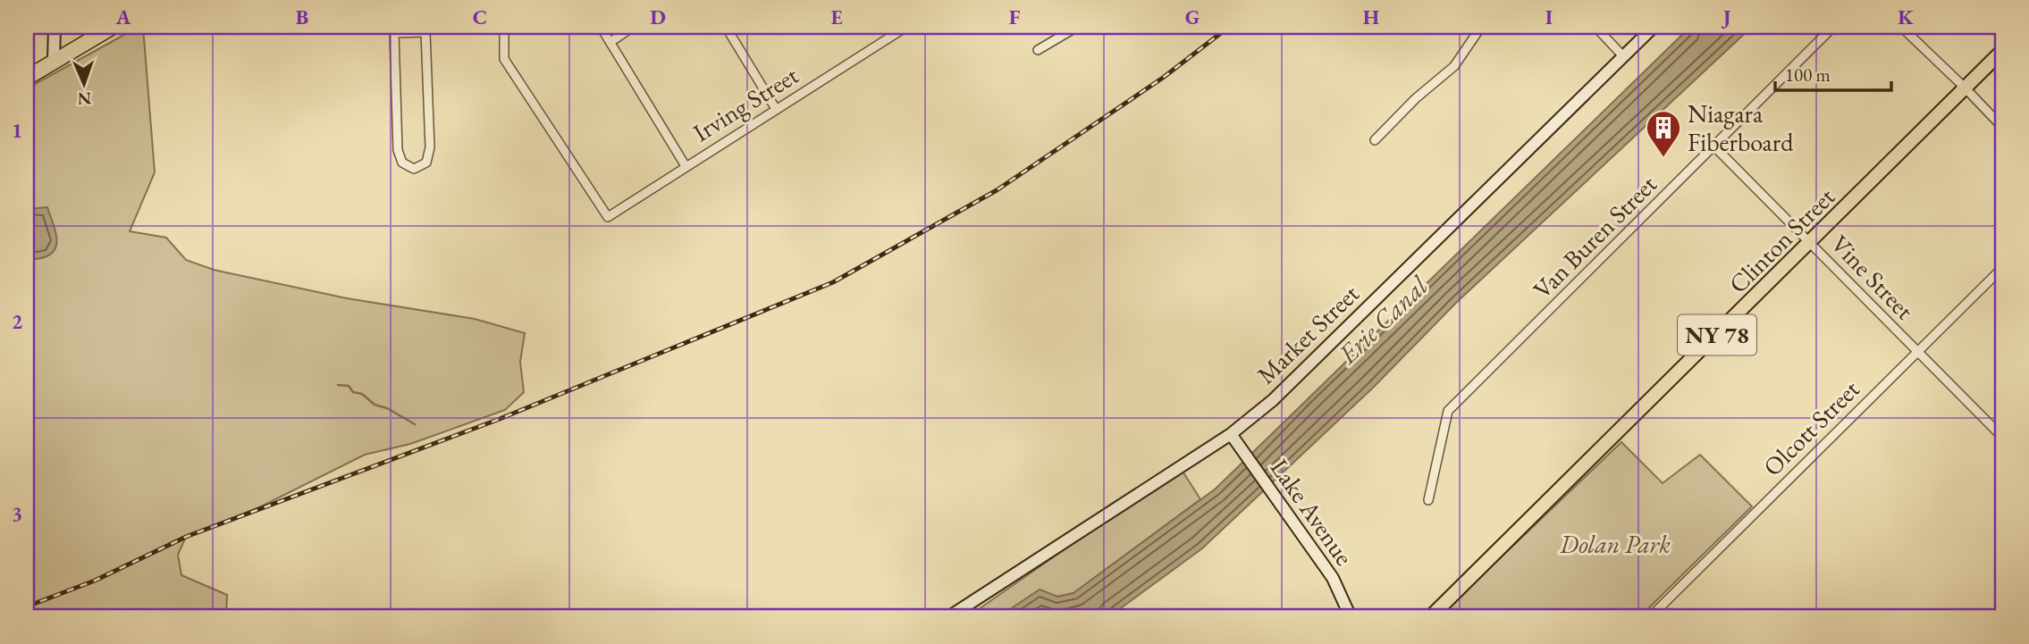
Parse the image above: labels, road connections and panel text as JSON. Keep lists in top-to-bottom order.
{
  "streets": {
    "main road": ["Clinton Street", "NY 78"],
    "street": [
      "Irving Street",
      "Van Buren Street",
      "Vine Street",
      "Market Street",
      "Olcott Street",
      "Lake Avenue"
    ]
  },
  "crossings": [
    ["Van Buren Street", "Vine Street"],
    ["Clinton Street", "Vine Street"],
    ["Vine Street", "Olcott Street"],
    ["Market Street", "Lake Avenue"]
  ],
  "water": ["Erie Canal"],
  "parks": ["Dolan Park"],
  "places": {
    "building": ["Niagara Fiberboard"]
  },
  "scale_bar": "100 m",
  "north": "bottom",
  "grid": {
    "columns": [
      "A",
      "B",
      "C",
      "D",
      "E",
      "F",
      "G",
      "H",
      "I",
      "J",
      "K"
    ],
    "rows": ["1", "2", "3"]
  }
}
